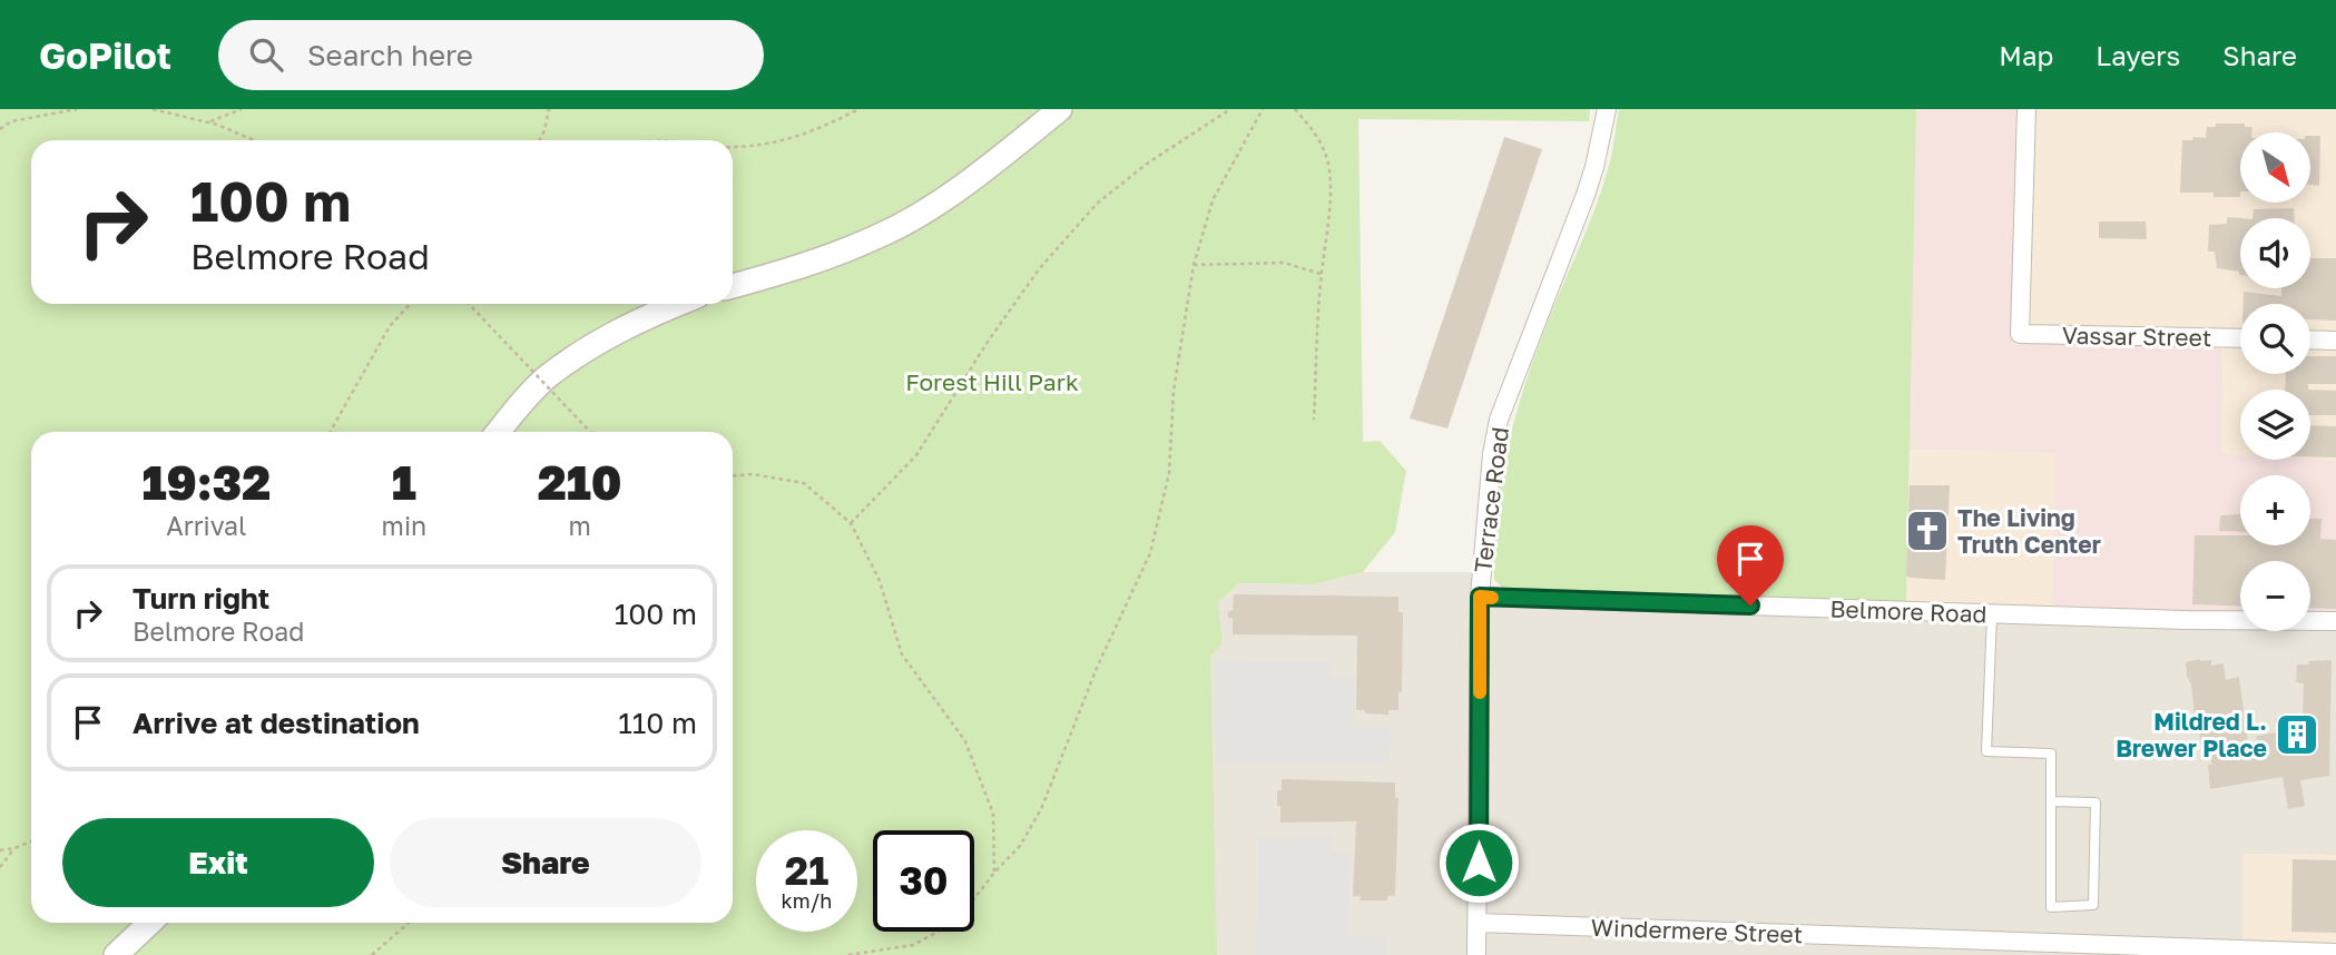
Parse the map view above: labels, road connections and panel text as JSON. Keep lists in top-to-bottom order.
{
  "streets": {
    "street": [
      "Vassar Street",
      "Terrace Road",
      "Belmore Road",
      "Windermere Street"
    ]
  },
  "crossings": [
    ["Terrace Road", "Belmore Road"],
    ["Terrace Road", "Windermere Street"]
  ],
  "parks": ["Forest Hill Park"],
  "places": {
    "church": ["The Living Truth Center"],
    "building": ["Mildred L. Brewer Place"]
  },
  "north": "bottom right",
  "page": {
    "header": "GoPilot",
    "search": "Search here",
    "nav": ["Map", "Layers", "Share"],
    "map_buttons": ["+", "−"],
    "turn": ["100 m", "Belmore Road"],
    "eta": [
      "19:32",
      "Arrival",
      "1",
      "min",
      "210",
      "m"
    ],
    "list": [
      {
        "name": "Turn right",
        "note": "Belmore Road",
        "value": "100 m"
      },
      {
        "name": "Arrive at destination",
        "value": "110 m"
      }
    ],
    "buttons": ["Exit", "Share"],
    "speed": "21 km/h",
    "limit": "30"
  }
}
